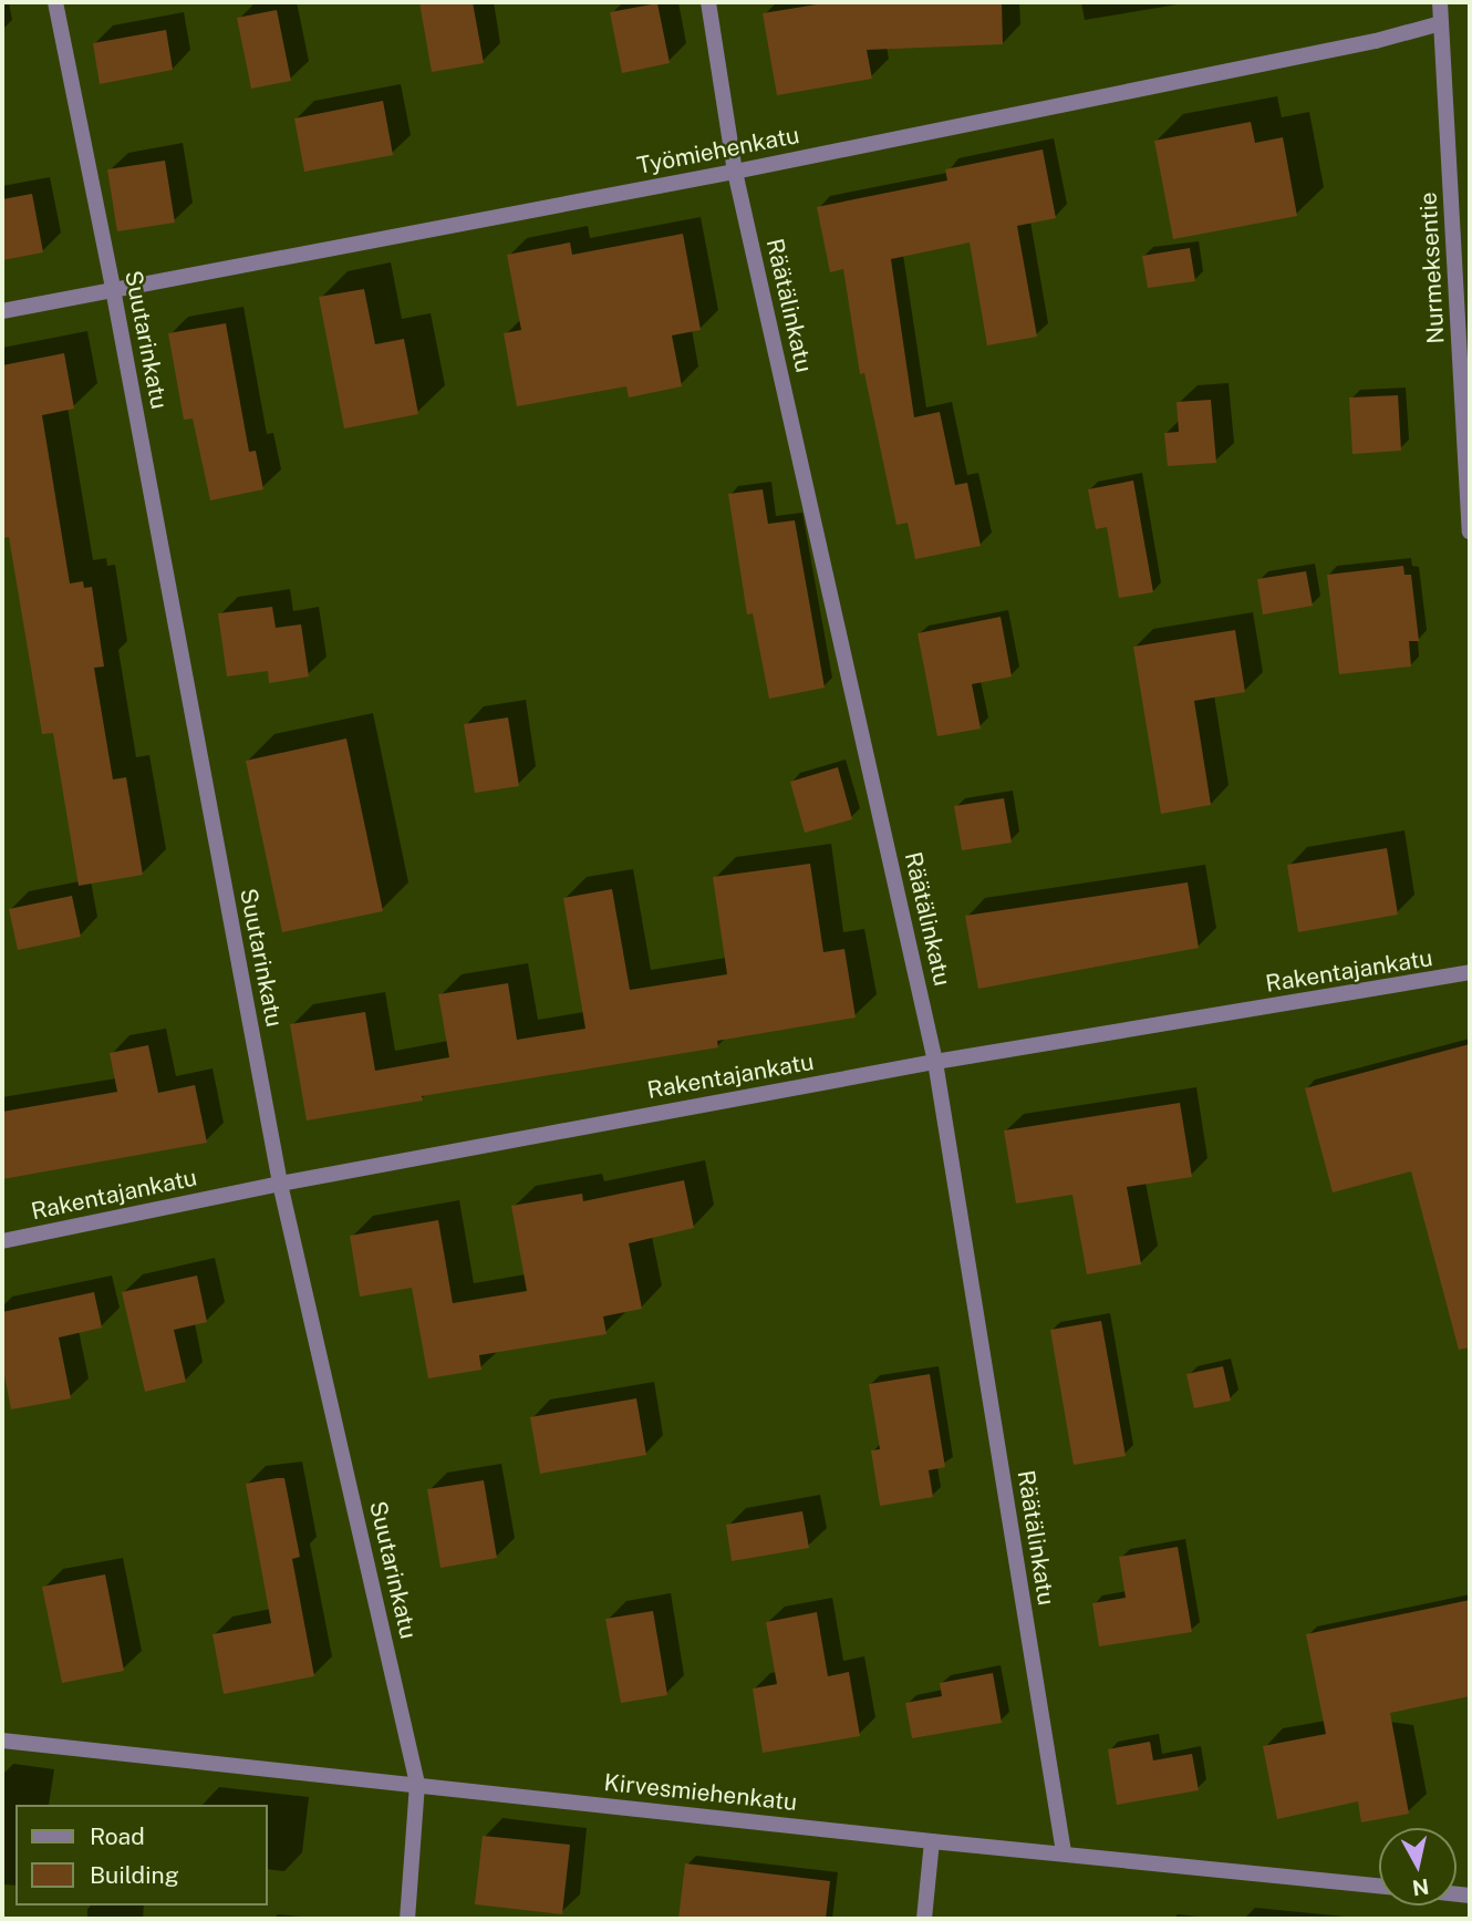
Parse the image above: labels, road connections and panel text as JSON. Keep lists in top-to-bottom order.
{
  "streets": {
    "street": [
      "Työmiehenkatu",
      "Nurmeksentie",
      "Räätälinkatu",
      "Suutarinkatu",
      "Rakentajankatu",
      "Kirvesmiehenkatu"
    ]
  },
  "crossings": [
    ["Työmiehenkatu", "Nurmeksentie"],
    ["Työmiehenkatu", "Räätälinkatu"],
    ["Työmiehenkatu", "Suutarinkatu"],
    ["Räätälinkatu", "Rakentajankatu"],
    ["Räätälinkatu", "Kirvesmiehenkatu"],
    ["Suutarinkatu", "Rakentajankatu"],
    ["Suutarinkatu", "Kirvesmiehenkatu"]
  ],
  "legend": ["Road", "Building"],
  "north": "bottom"
}
